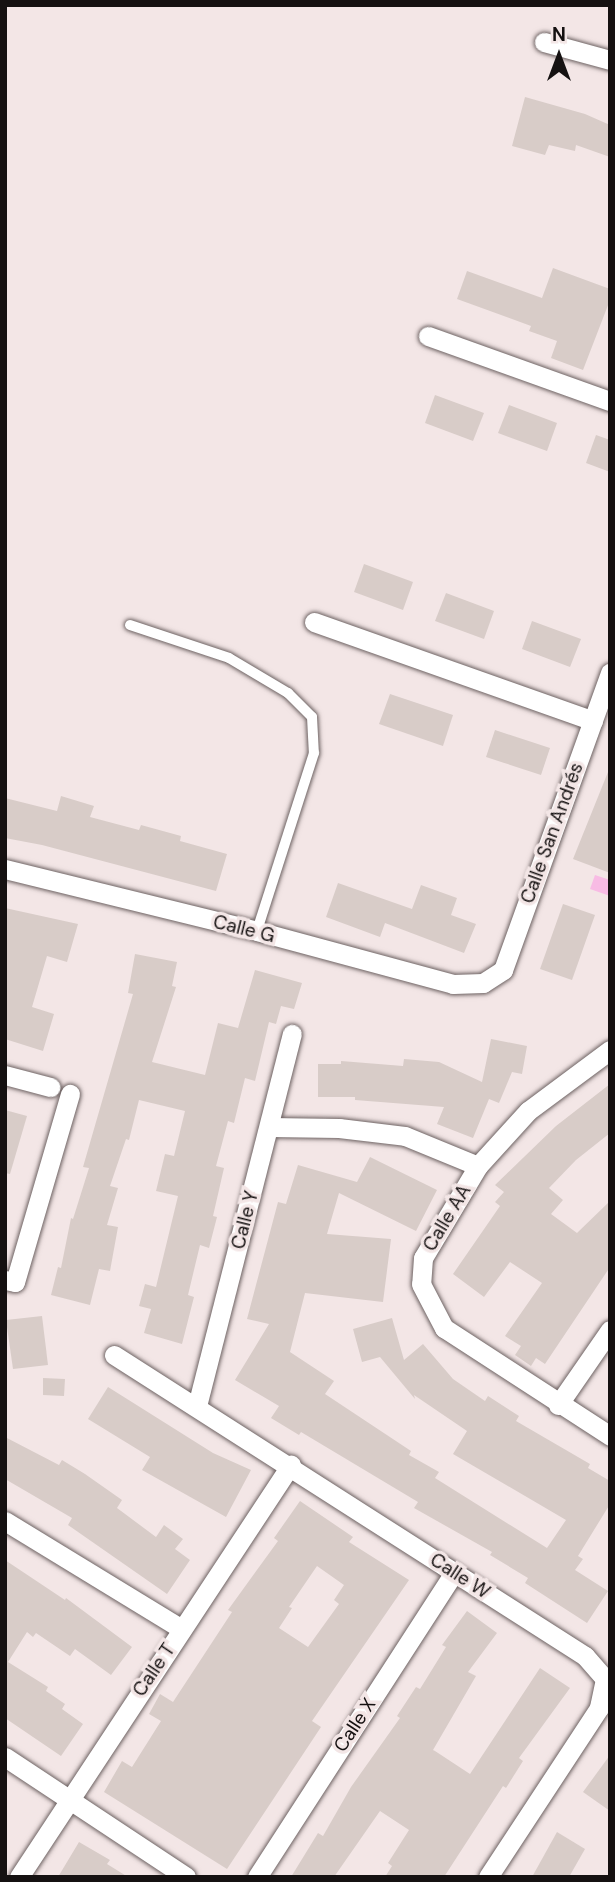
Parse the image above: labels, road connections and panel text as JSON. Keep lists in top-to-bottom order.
{
  "streets": {
    "street": [
      "Calle San Andrés",
      "Calle G",
      "Calle AA",
      "Calle Y",
      "Calle W",
      "Calle T",
      "Calle X"
    ]
  },
  "crossings": [
    ["Calle San Andrés", "Calle G"],
    ["Calle Y", "Calle W"],
    ["Calle W", "Calle T"],
    ["Calle W", "Calle X"]
  ],
  "north": "top"
}
